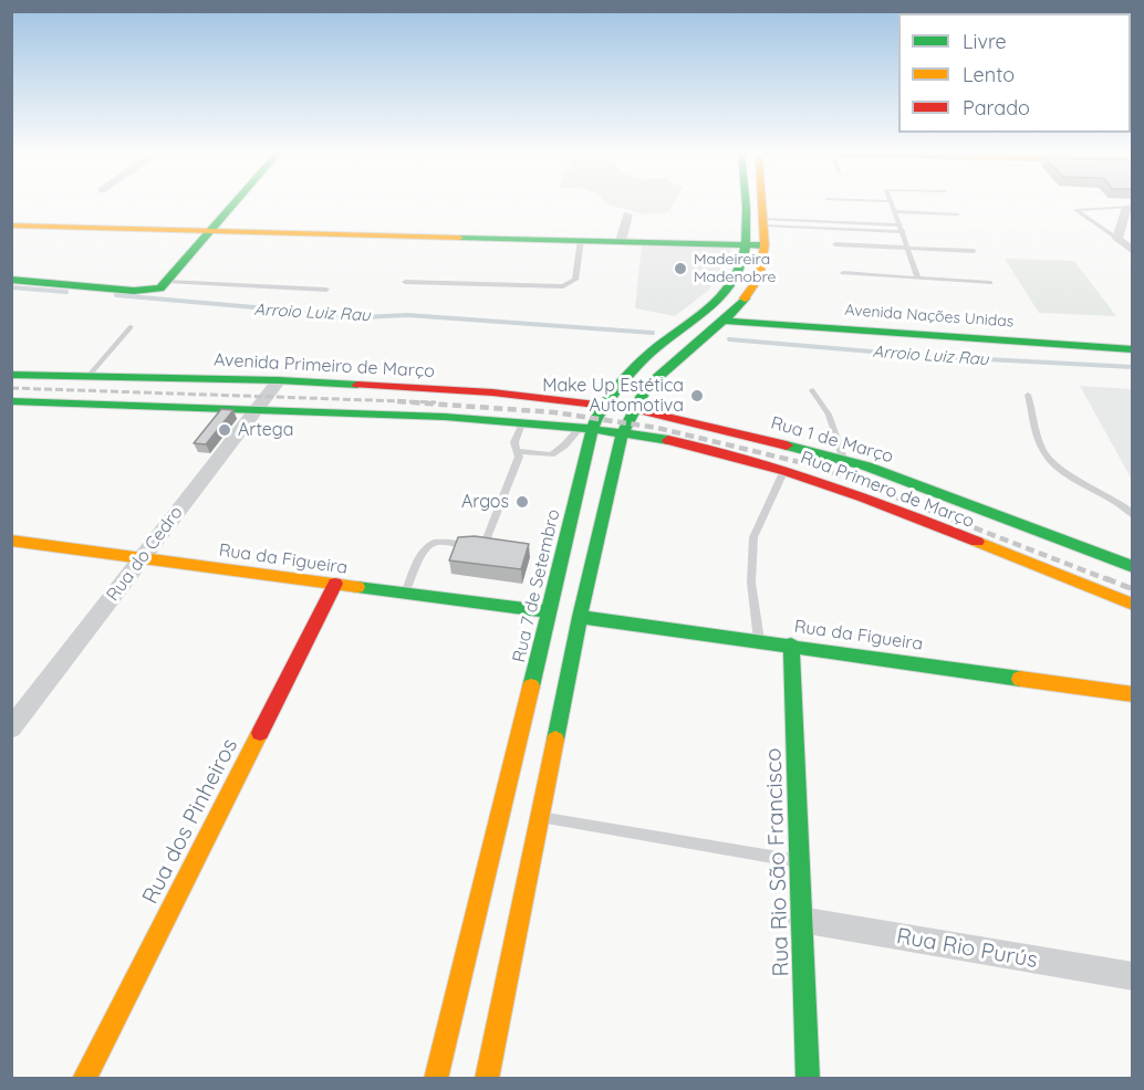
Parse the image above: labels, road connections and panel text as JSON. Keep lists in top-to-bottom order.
{
  "streets": {
    "main road": [
      "Avenida Nações Unidas",
      "Avenida Primeiro de Março",
      "Rua 1 de Março",
      "Rua Primero de Março",
      "Rua da Figueira",
      "Rua 7 de Setembro",
      "Rua dos Pinheiros",
      "Rua Rio São Francisco"
    ],
    "street": ["Rua do Cedro", "Rua Rio Purús"]
  },
  "crossings": [
    ["Avenida Primeiro de Março", "Rua 1 de Março"],
    ["Avenida Primeiro de Março", "Rua do Cedro"],
    ["Avenida Primeiro de Março", "Rua 7 de Setembro"],
    ["Rua do Cedro", "Rua da Figueira"],
    ["Rua da Figueira", "Rua 7 de Setembro"],
    ["Rua da Figueira", "Rua dos Pinheiros"],
    ["Rua da Figueira", "Rua Rio São Francisco"],
    ["Rua Rio São Francisco", "Rua Rio Purús"]
  ],
  "water": ["Arroio Luiz Rau"],
  "places": [
    "Madeireira Madenobre",
    "Make Up Estética Automotiva",
    "Artega",
    "Argos"
  ],
  "legend": ["Livre", "Lento", "Parado"]
}
